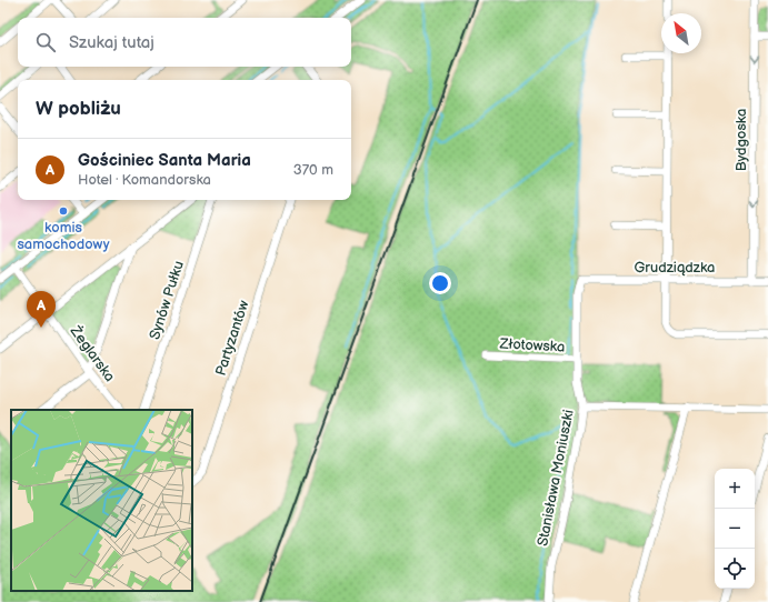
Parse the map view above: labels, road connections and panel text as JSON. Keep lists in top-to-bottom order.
{
  "streets": {
    "street": [
      "Bydgoska",
      "Grudziądzka",
      "Synów Pułku",
      "Partyzantów",
      "Złotowska",
      "Żeglarska",
      "Stanisława Moniuszki"
    ]
  },
  "crossings": [
    ["Bydgoska", "Grudziądzka"],
    ["Grudziądzka", "Stanisława Moniuszki"],
    ["Złotowska", "Stanisława Moniuszki"]
  ],
  "one_way": ["Bydgoska"],
  "places": ["komis samochodowy"],
  "north": "top left",
  "page": {
    "search": "Szukaj tutaj",
    "heading": "W pobliżu",
    "list": [
      {
        "mark": "A",
        "name": "Gościniec Santa Maria",
        "note": "Hotel · Komandorska",
        "value": "370 m"
      }
    ],
    "pins": "A",
    "map_buttons": ["+", "−"]
  }
}
